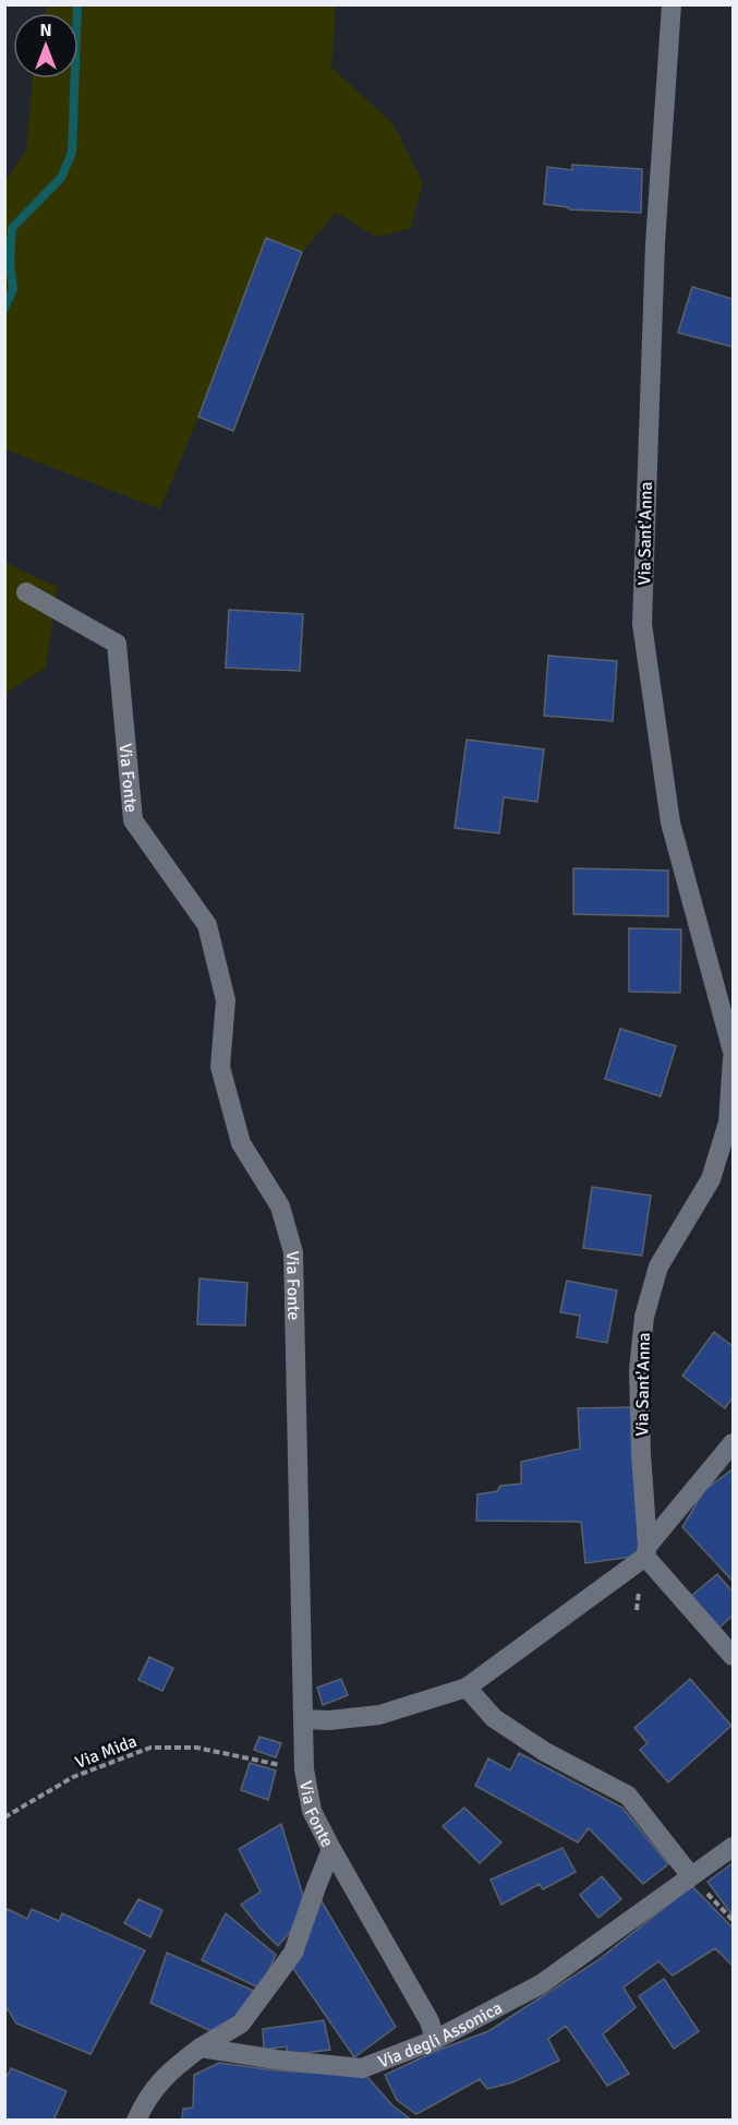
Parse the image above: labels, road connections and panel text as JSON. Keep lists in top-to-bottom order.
{
  "streets": {
    "street": ["Via Sant'Anna", "Via Fonte", "Via degli Assonica"],
    "path": ["Via Mida"]
  },
  "crossings": [
    ["Via Fonte", "Via Mida"],
    ["Via Fonte", "Via degli Assonica"]
  ],
  "north": "top"
}
